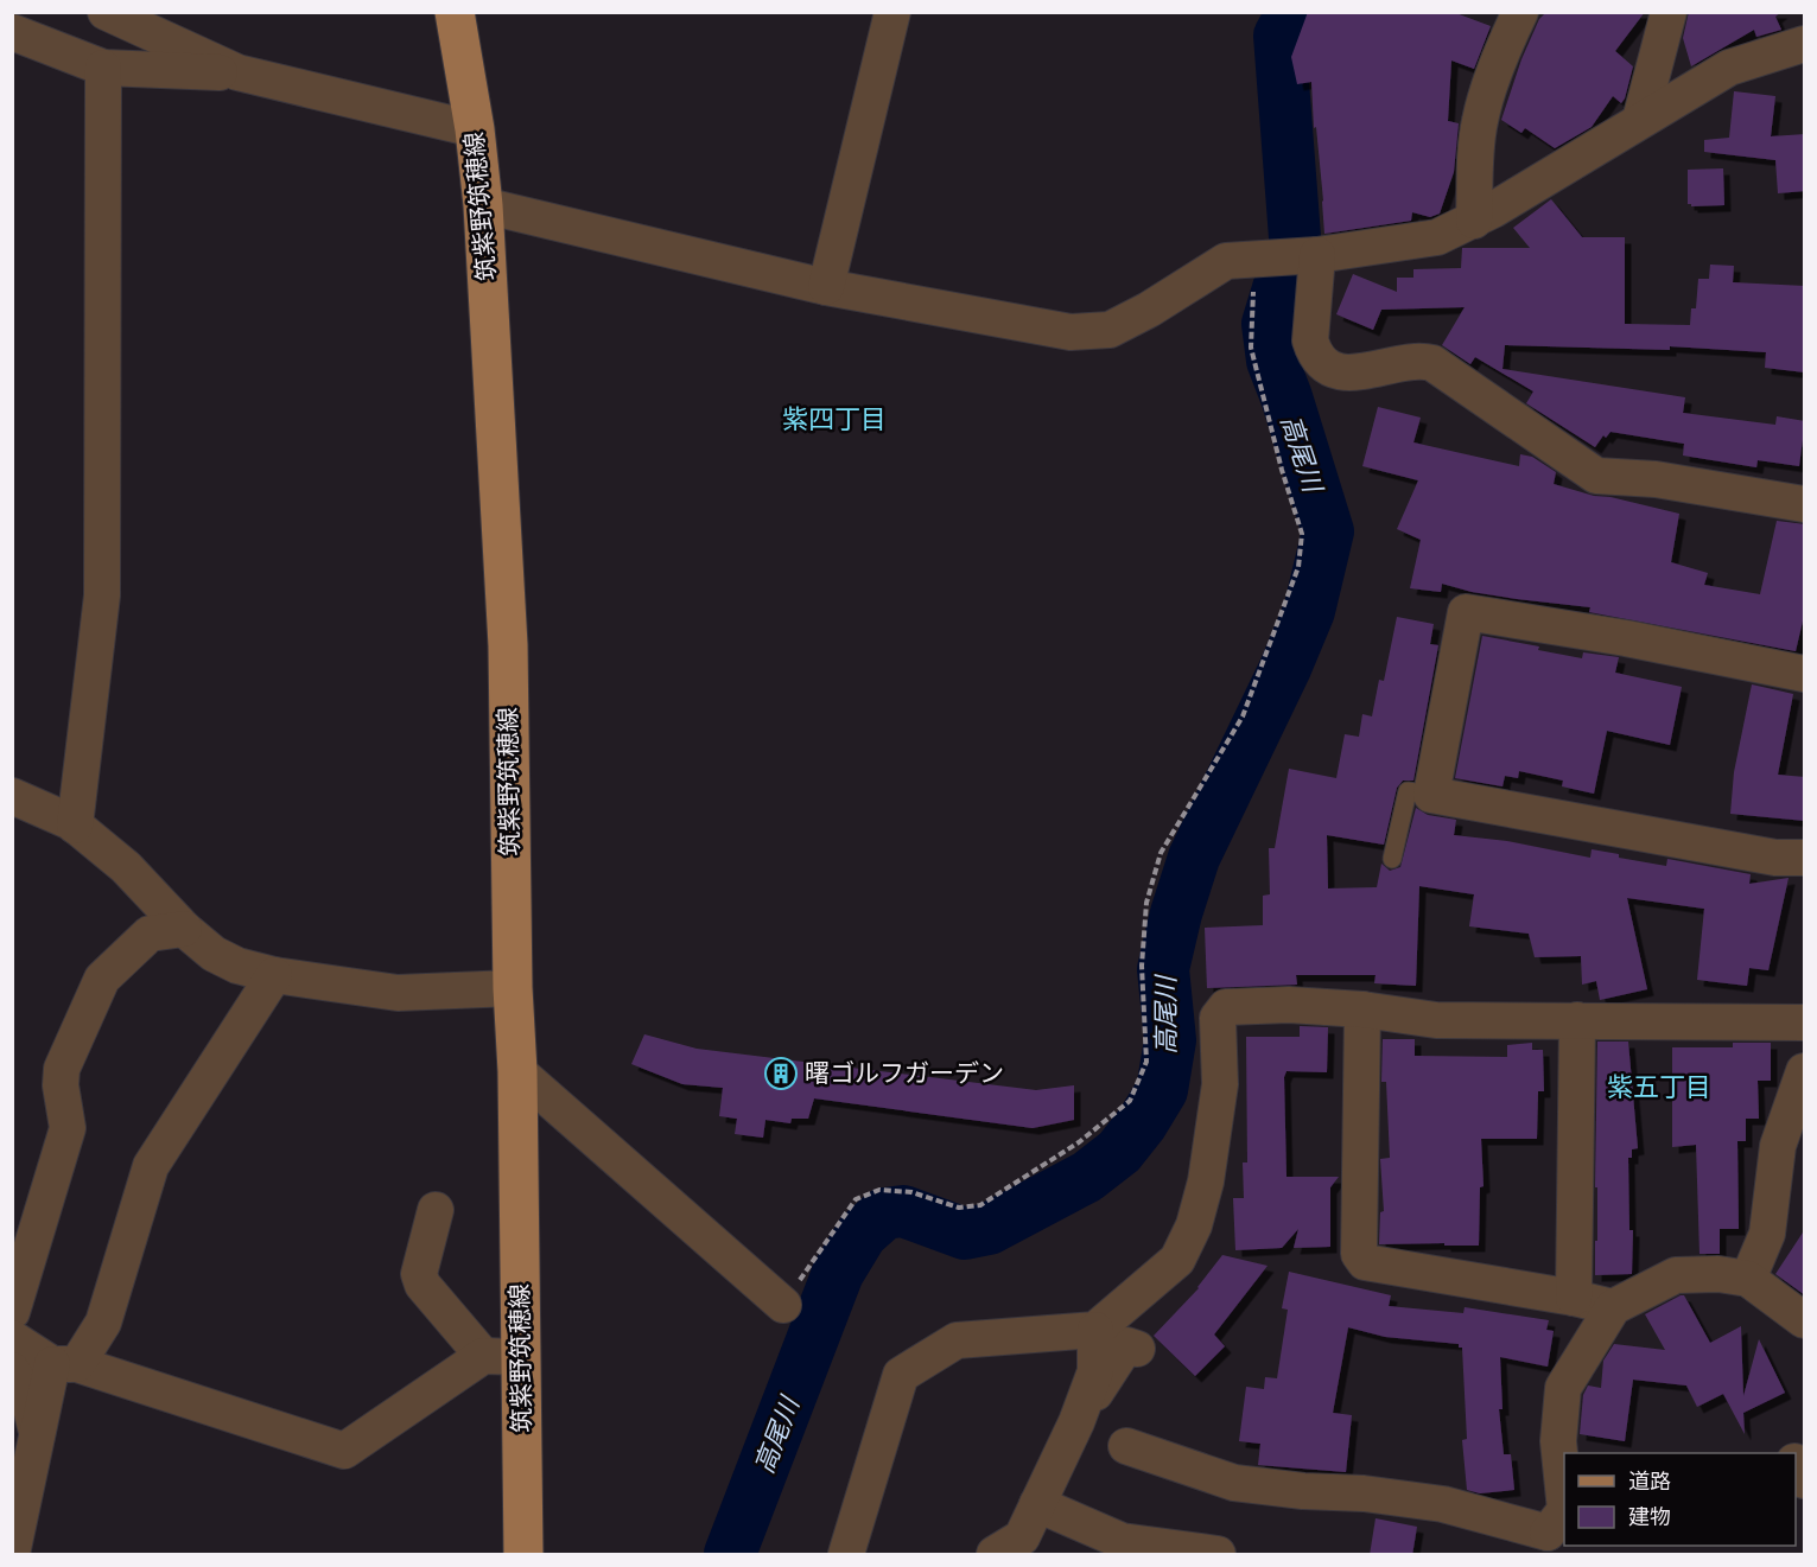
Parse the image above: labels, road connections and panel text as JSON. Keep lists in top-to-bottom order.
{
  "streets": {
    "main road": ["筑紫野筑穂線"]
  },
  "districts": ["紫四丁目", "紫五丁目"],
  "water": ["高尾川"],
  "places": {
    "building": ["曙ゴルフガーデン"]
  },
  "legend": ["道路", "建物"]
}
